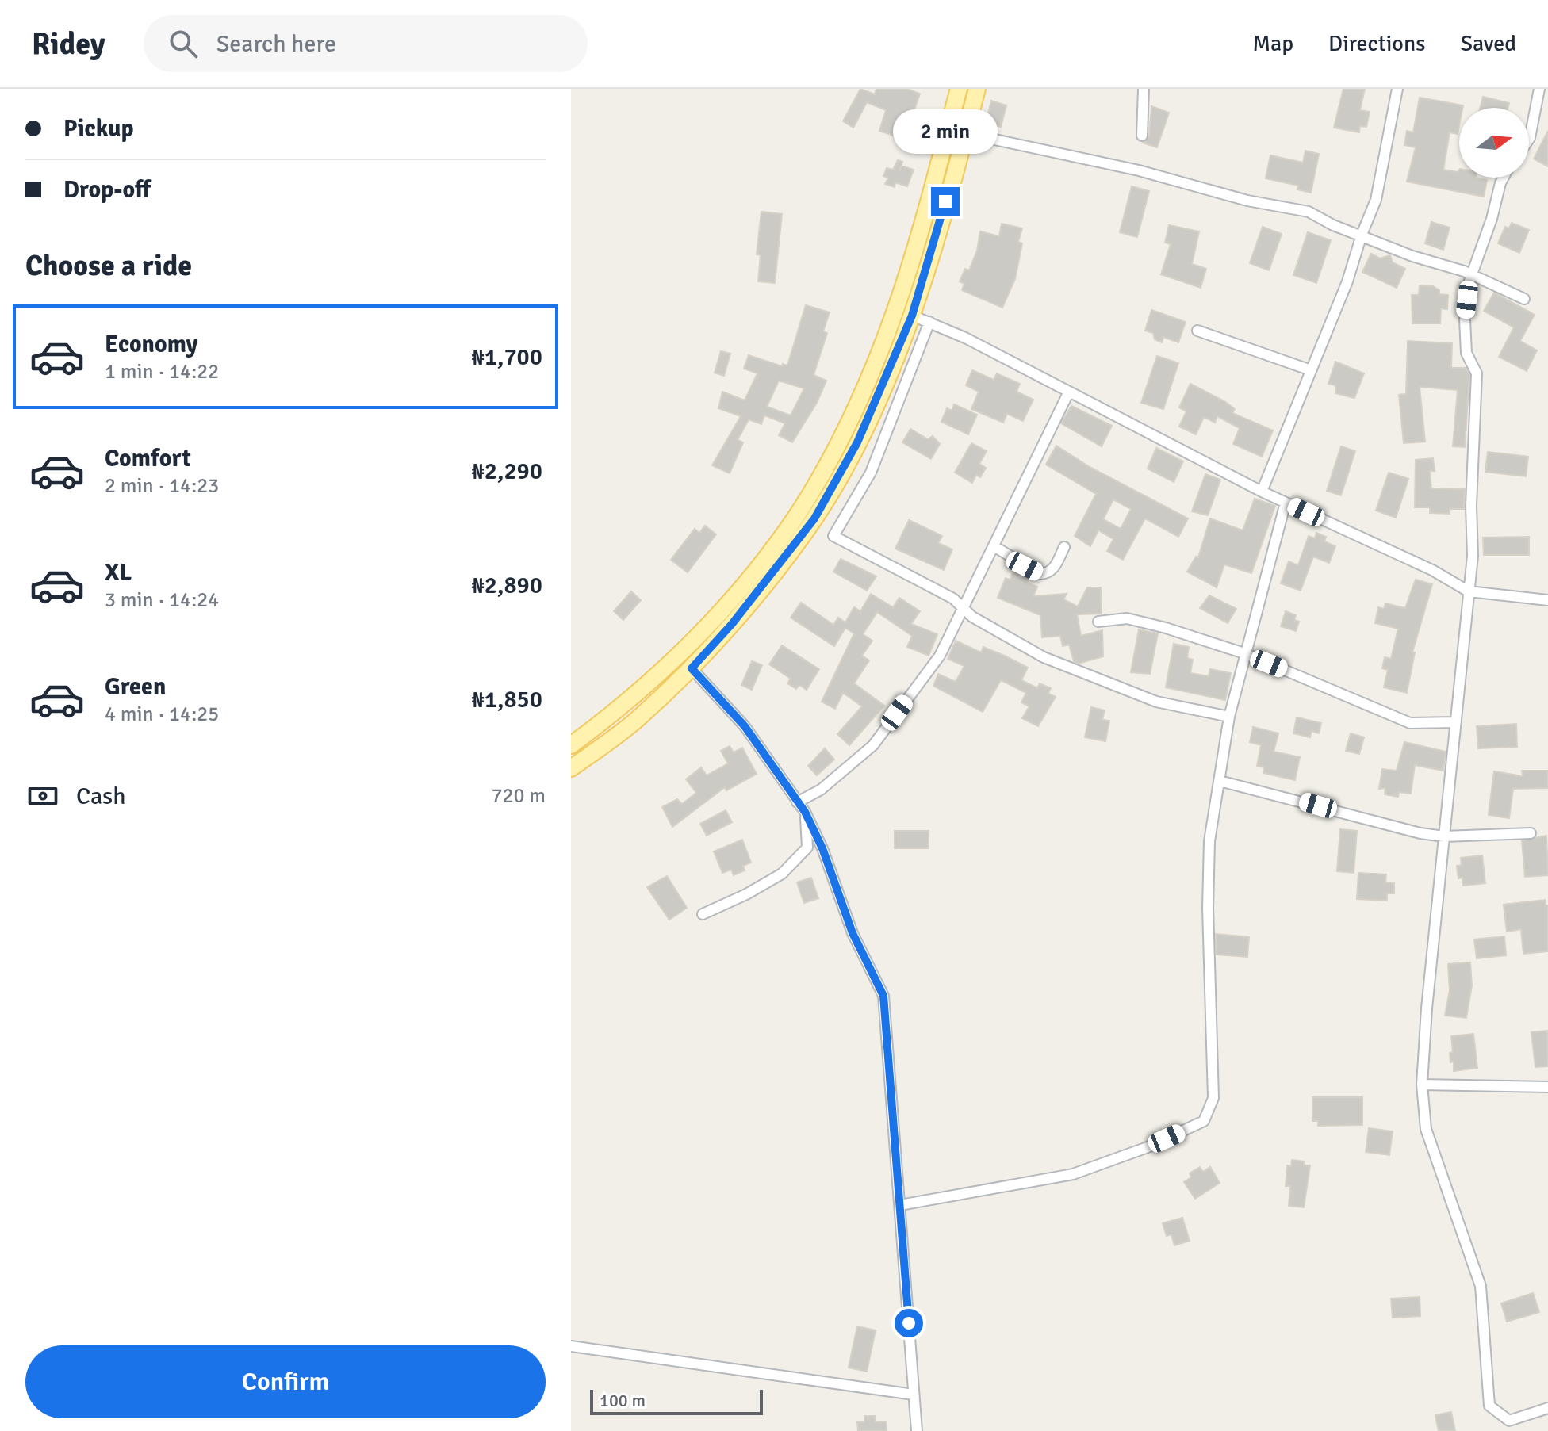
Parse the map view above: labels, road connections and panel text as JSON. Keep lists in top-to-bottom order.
{
  "scale_bar": "100 m",
  "north": "right",
  "page": {
    "header": "Ridey",
    "search": "Search here",
    "nav": ["Map", "Directions", "Saved"],
    "banner": ["Pickup", "Drop-off"],
    "bubble": "2 min",
    "heading": "Choose a ride",
    "list": [
      {
        "name": "Economy",
        "note": "1 min · 14:22",
        "value": "₦1,700"
      },
      {
        "name": "Comfort",
        "note": "2 min · 14:23",
        "value": "₦2,290"
      },
      {
        "name": "XL",
        "note": "3 min · 14:24",
        "value": "₦2,890"
      },
      {
        "name": "Green",
        "note": "4 min · 14:25",
        "value": "₦1,850"
      }
    ],
    "pay": ["Cash", "720 m"],
    "buttons": "Confirm",
    "scale": "100 m"
  }
}
